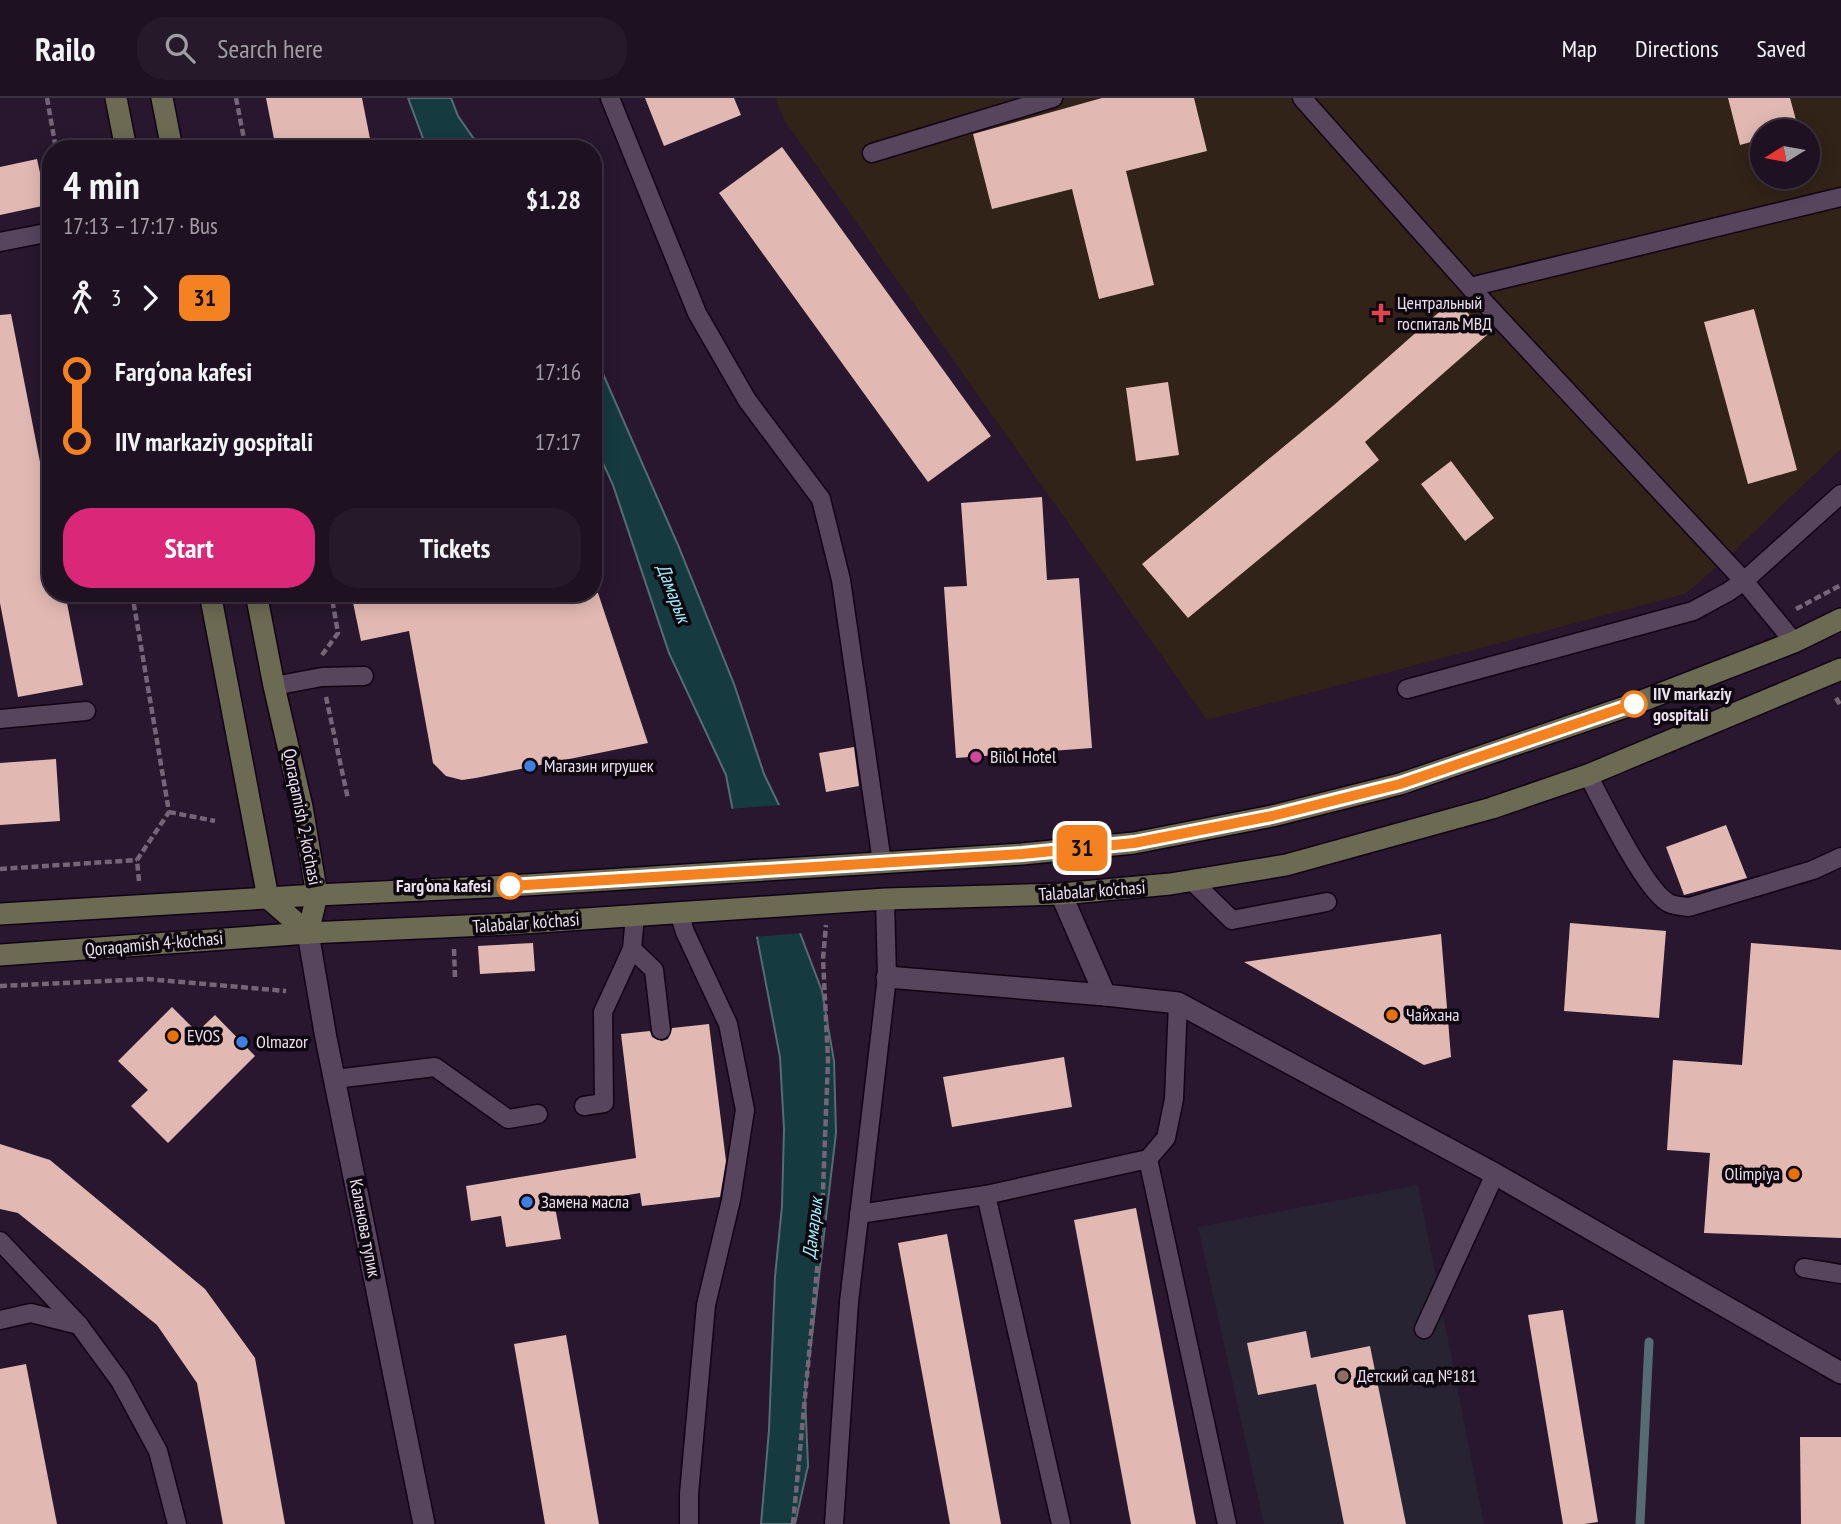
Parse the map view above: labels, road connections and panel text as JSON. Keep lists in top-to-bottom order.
{
  "streets": {
    "main road": ["Qoraqamish 2-ko'chasi", "Talabalar ko'chasi", "Qoraqamish 4-ko'chasi"],
    "street": ["Каланова тупик"]
  },
  "crossings": [
    ["Qoraqamish 2-ko'chasi", "Talabalar ko'chasi"],
    ["Qoraqamish 2-ko'chasi", "Qoraqamish 4-ko'chasi"],
    ["Qoraqamish 2-ko'chasi", "Каланова тупик"],
    ["Talabalar ko'chasi", "Qoraqamish 4-ko'chasi"],
    ["Talabalar ko'chasi", "Каланова тупик"],
    ["Qoraqamish 4-ko'chasi", "Каланова тупик"]
  ],
  "water": ["Дамарык"],
  "places": {
    "health": ["Центральный госпиталь МВД"],
    "other": [
      "IIV markaziy gospitali",
      "Bilol Hotel",
      "Магазин игрушек",
      "Farg‘ona kafesi",
      "Чайхана",
      "EVOS",
      "Olmazor",
      "Olimpiya",
      "Замена масла",
      "Детский сад №181"
    ]
  },
  "lines": ["bus line 31"],
  "north": "left",
  "page": {
    "header": "Railo",
    "search": "Search here",
    "nav": ["Map", "Directions", "Saved"],
    "on_map": "31",
    "heading": ["4 min", "17:13 – 17:17 · Bus", "$1.28"],
    "legs": ["3", "31"],
    "list": [
      {
        "name": "Farg‘ona kafesi",
        "value": "17:16"
      },
      {
        "name": "IIV markaziy gospitali",
        "value": "17:17"
      }
    ],
    "buttons": ["Start", "Tickets"]
  }
}
